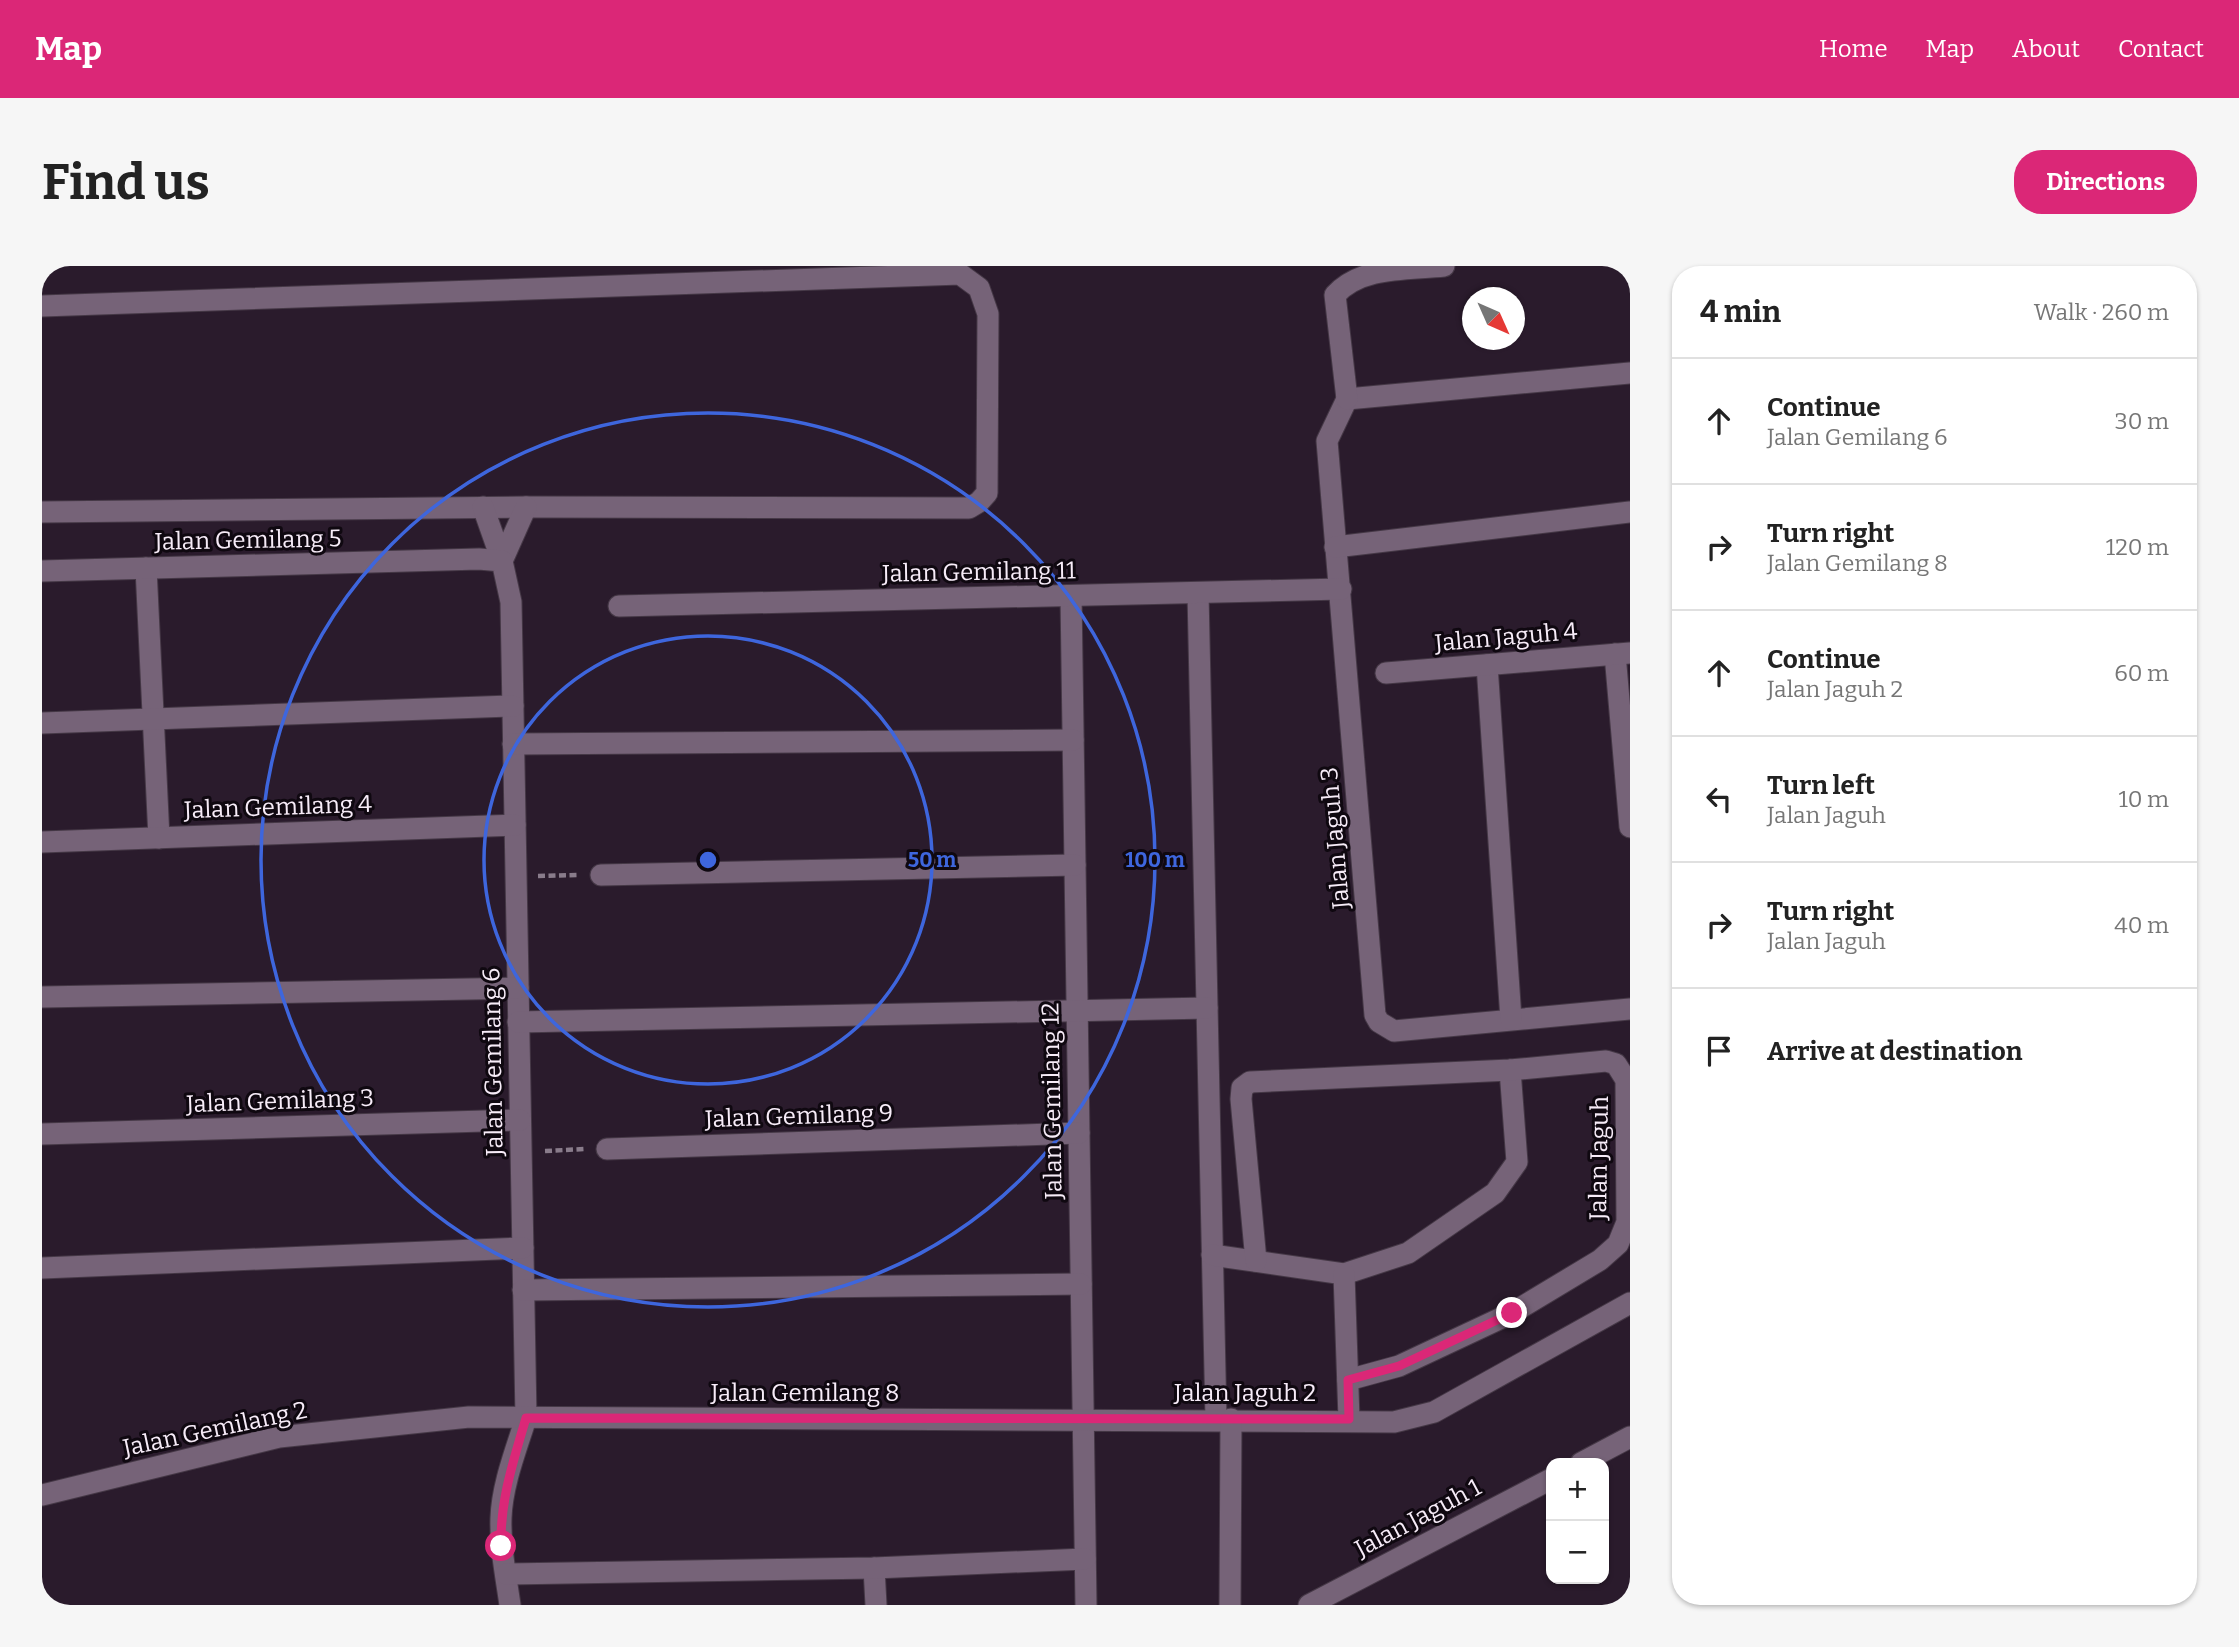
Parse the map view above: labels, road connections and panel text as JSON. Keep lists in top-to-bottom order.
{
  "streets": {
    "street": [
      "Jalan Gemilang 5",
      "Jalan Gemilang 11",
      "Jalan Jaguh 4",
      "Jalan Gemilang 4",
      "Jalan Jaguh 3",
      "Jalan Gemilang 6",
      "Jalan Gemilang 3",
      "Jalan Gemilang 12",
      "Jalan Gemilang 9",
      "Jalan Jaguh",
      "Jalan Gemilang 8",
      "Jalan Jaguh 2",
      "Jalan Gemilang 2",
      "Jalan Jaguh 1"
    ]
  },
  "crossings": [
    ["Jalan Gemilang 5", "Jalan Gemilang 6"],
    ["Jalan Gemilang 11", "Jalan Jaguh 3"],
    ["Jalan Gemilang 11", "Jalan Gemilang 12"],
    ["Jalan Gemilang 4", "Jalan Gemilang 6"],
    ["Jalan Gemilang 6", "Jalan Gemilang 3"],
    ["Jalan Gemilang 6", "Jalan Gemilang 8"],
    ["Jalan Gemilang 6", "Jalan Gemilang 2"],
    ["Jalan Gemilang 12", "Jalan Gemilang 9"],
    ["Jalan Gemilang 12", "Jalan Gemilang 8"],
    ["Jalan Gemilang 12", "Jalan Jaguh 2"],
    ["Jalan Gemilang 8", "Jalan Jaguh 2"],
    ["Jalan Gemilang 8", "Jalan Gemilang 2"]
  ],
  "north": "bottom right",
  "page": {
    "header": "Map",
    "nav": [
      "Home",
      "Map",
      "About",
      "Contact"
    ],
    "buttons": "Directions",
    "title": "Find us",
    "heading": ["4 min", "Walk · 260 m"],
    "list": [
      ["Continue", "Jalan Gemilang 6", "30 m"],
      ["Turn right", "Jalan Gemilang 8", "120 m"],
      ["Continue", "Jalan Jaguh 2", "60 m"],
      ["Turn left", "Jalan Jaguh", "10 m"],
      ["Turn right", "Jalan Jaguh", "40 m"],
      "Arrive at destination"
    ],
    "map_buttons": ["+", "−"]
  },
  "rings": ["50 m", "100 m"]
}
